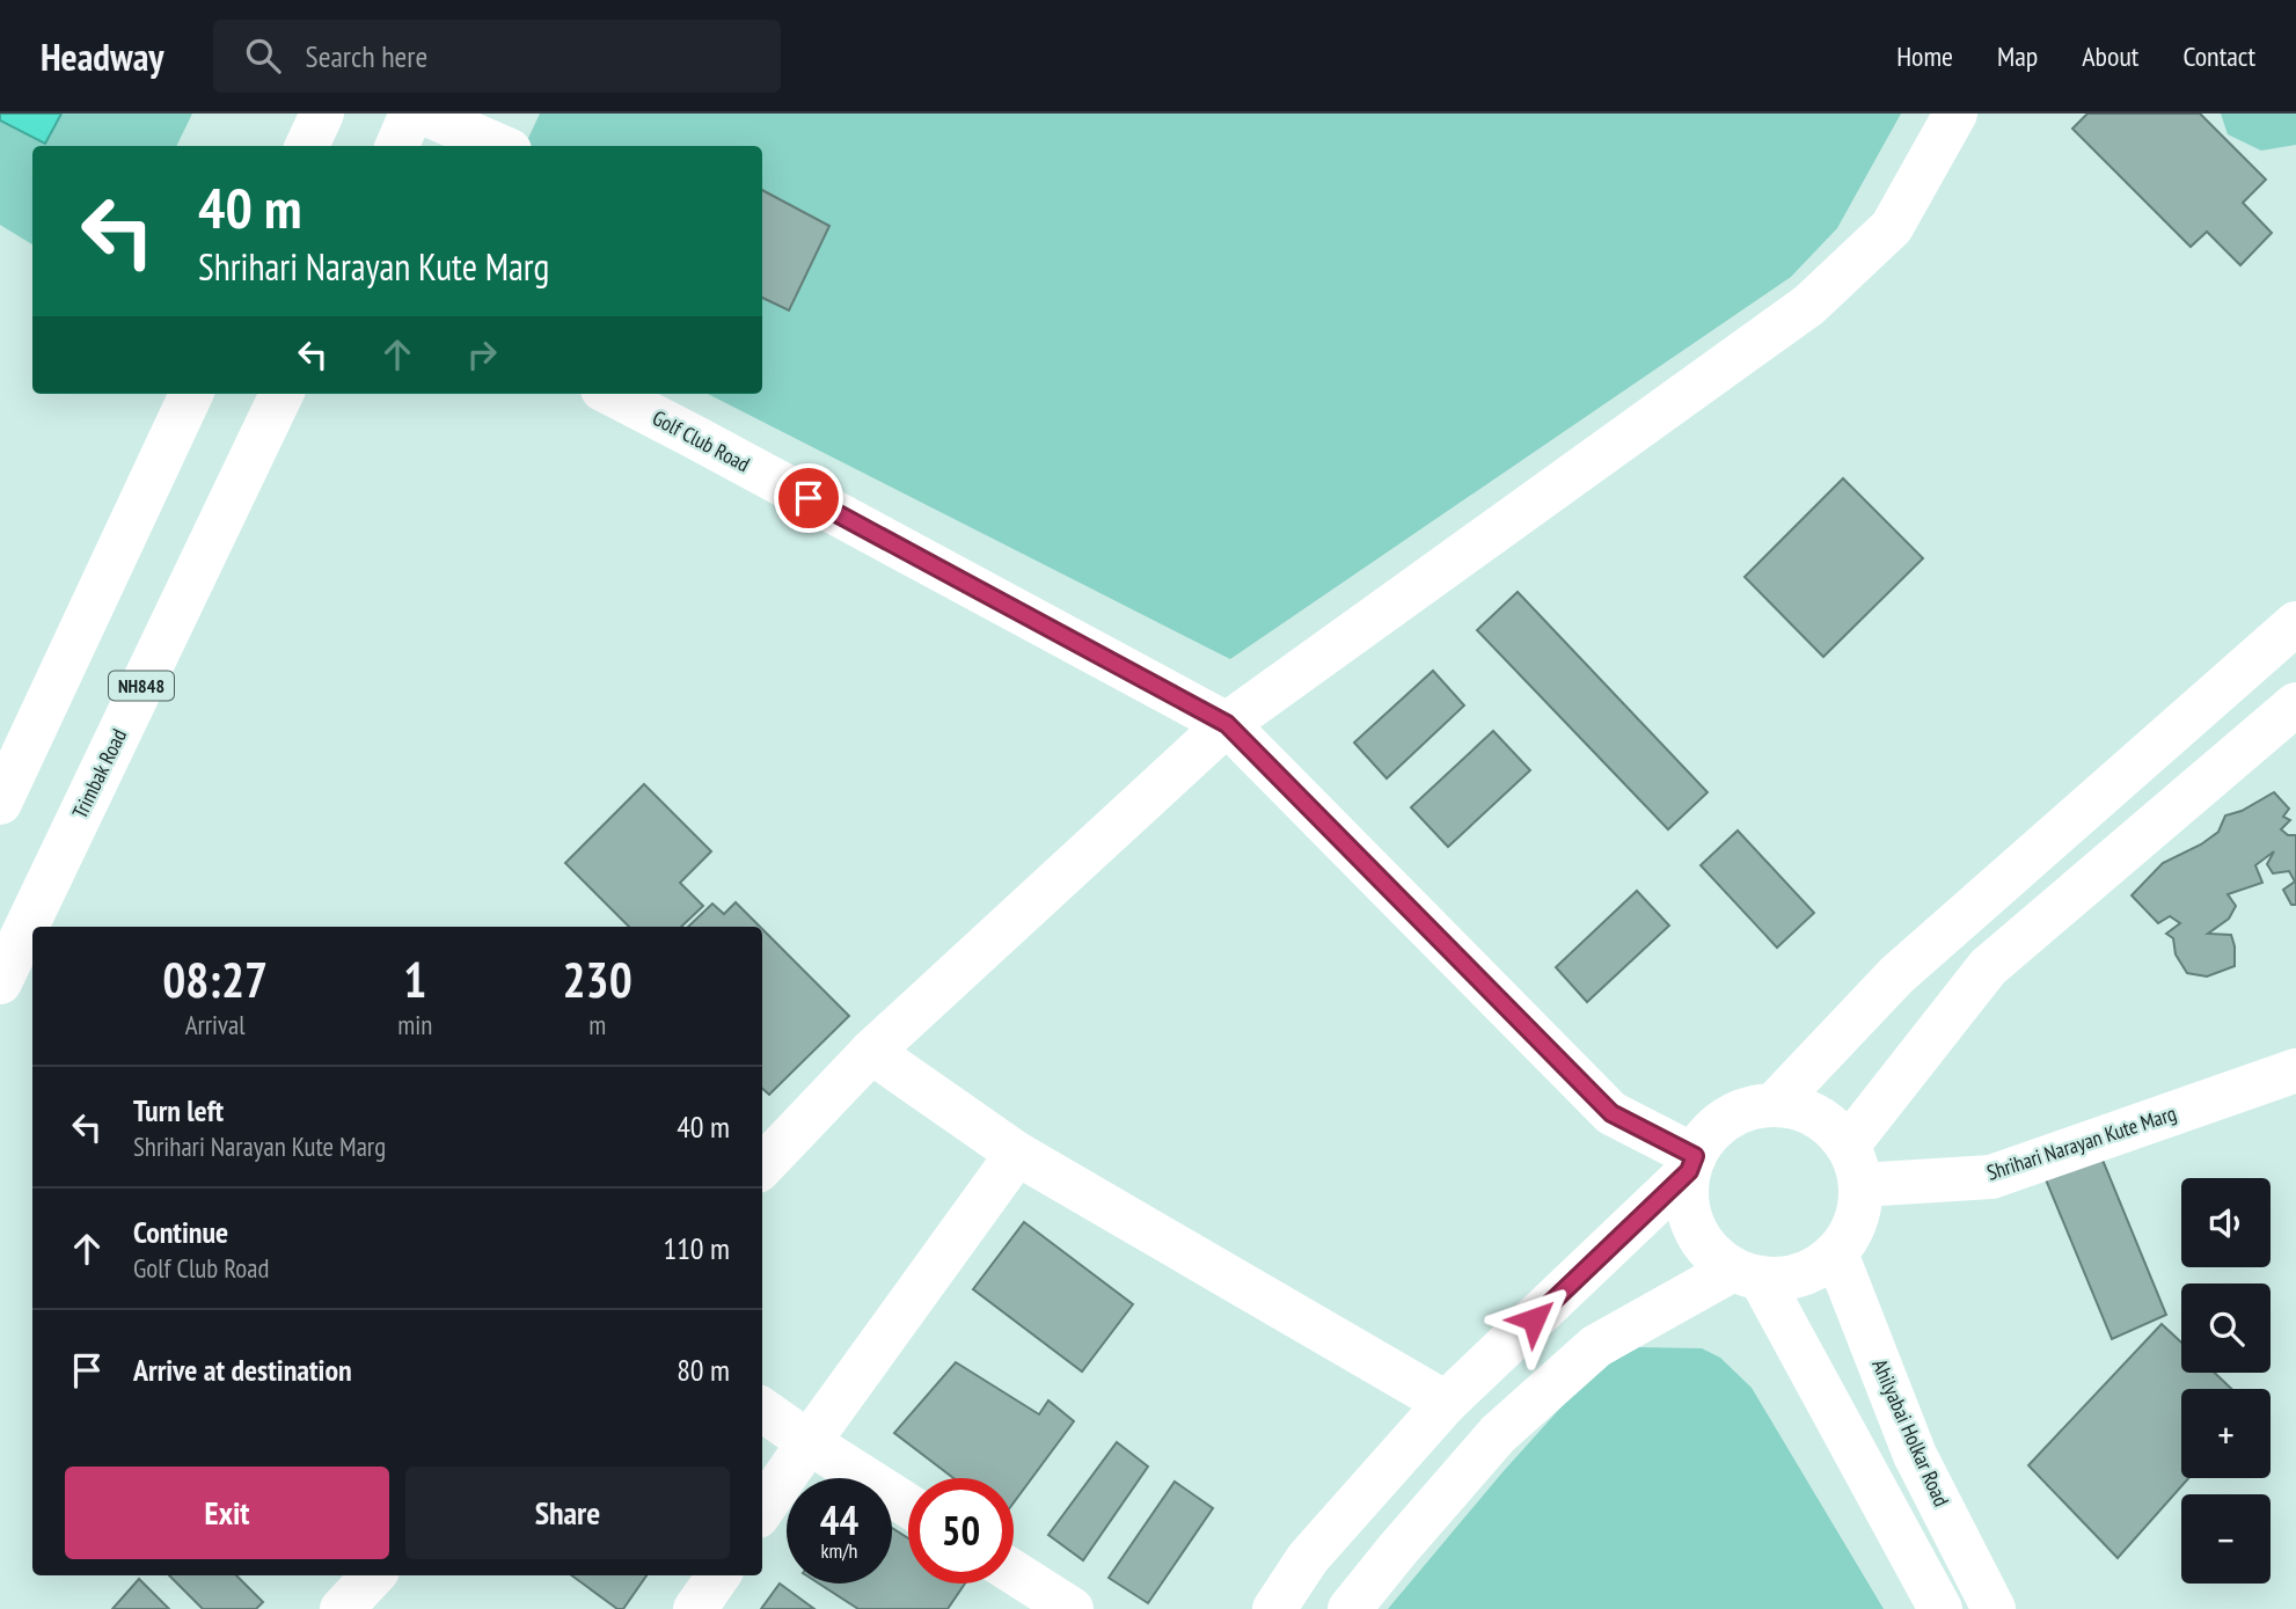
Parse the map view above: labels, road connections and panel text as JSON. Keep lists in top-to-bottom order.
{
  "streets": {
    "main road": [
      "Golf Club Road",
      "NH848",
      "Trimbak Road",
      "Shrihari Narayan Kute Marg",
      "Ahilyabai Holkar Road"
    ]
  },
  "crossings": [
    ["Shrihari Narayan Kute Marg", "Ahilyabai Holkar Road"]
  ],
  "page": {
    "header": "Headway",
    "search": "Search here",
    "nav": [
      "Home",
      "Map",
      "About",
      "Contact"
    ],
    "turn": ["40 m", "Shrihari Narayan Kute Marg"],
    "eta": [
      "08:27",
      "Arrival",
      "1",
      "min",
      "230",
      "m"
    ],
    "list": [
      {
        "name": "Turn left",
        "note": "Shrihari Narayan Kute Marg",
        "value": "40 m"
      },
      {
        "name": "Continue",
        "note": "Golf Club Road",
        "value": "110 m"
      },
      {
        "name": "Arrive at destination",
        "value": "80 m"
      }
    ],
    "map_buttons": ["+", "−"],
    "buttons": ["Exit", "Share"],
    "speed": "44 km/h",
    "limit": "50"
  }
}
